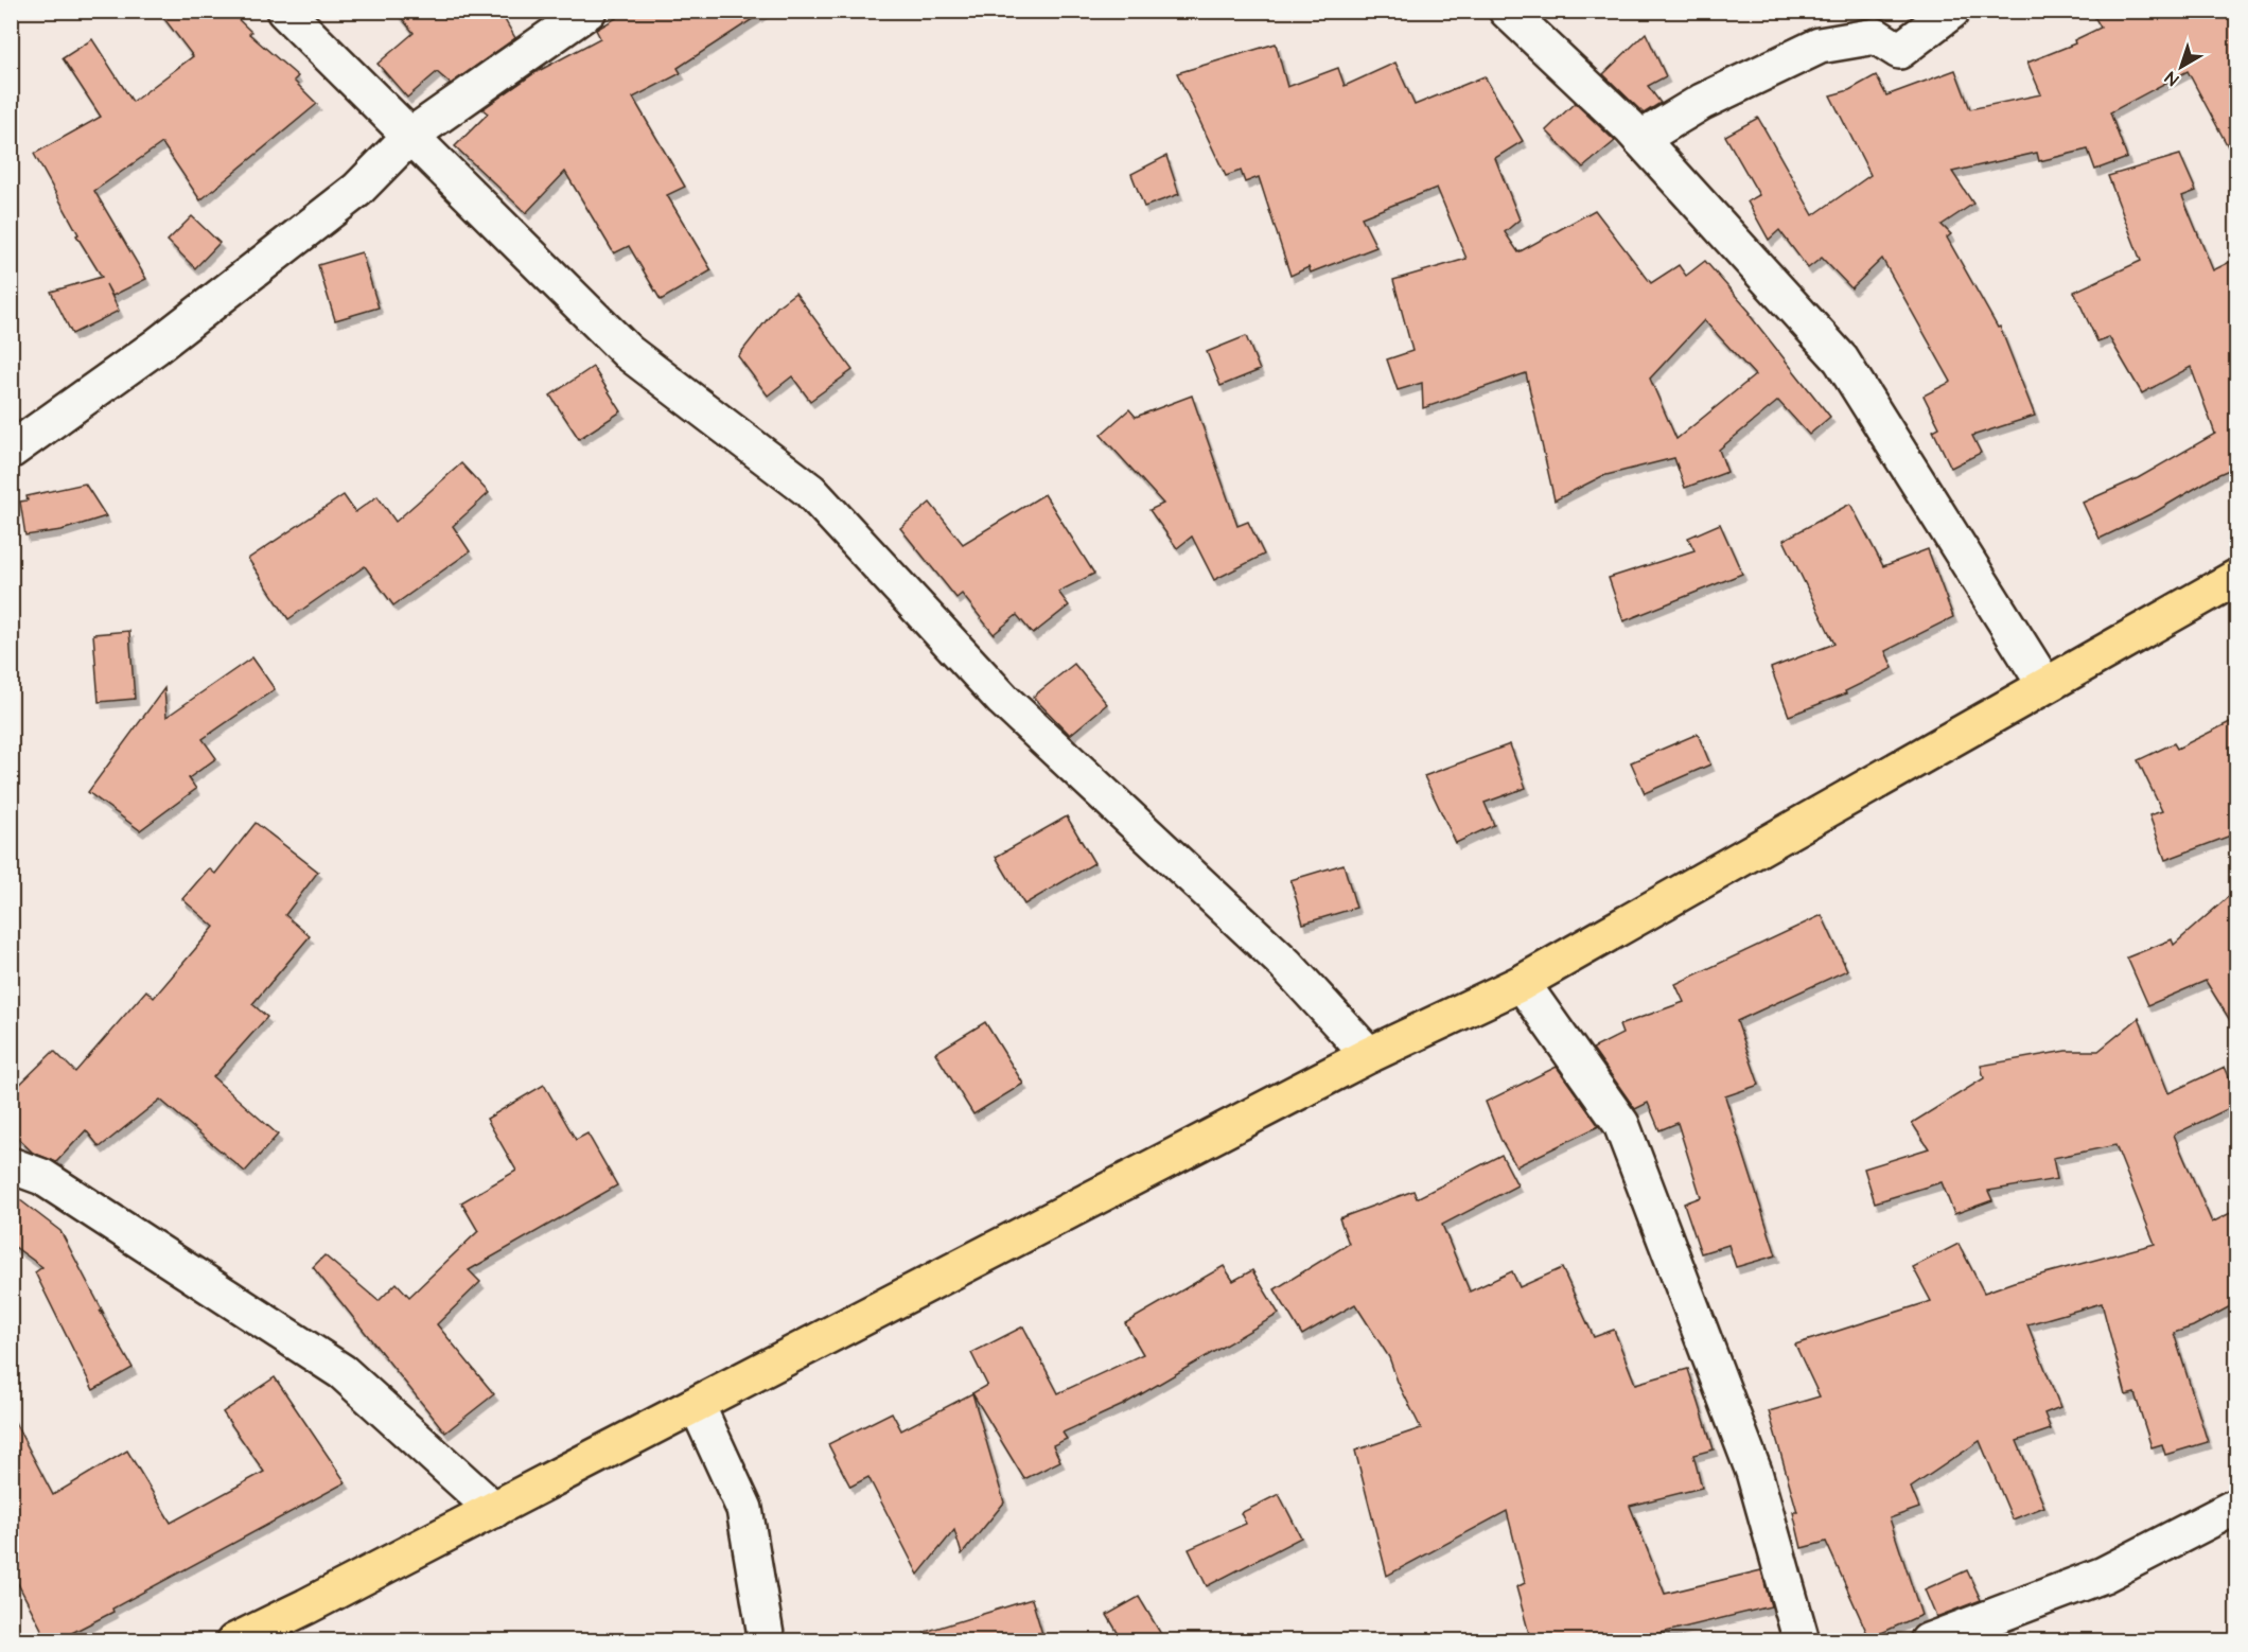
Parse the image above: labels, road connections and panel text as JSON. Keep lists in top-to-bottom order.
{
  "north": "bottom left"
}
